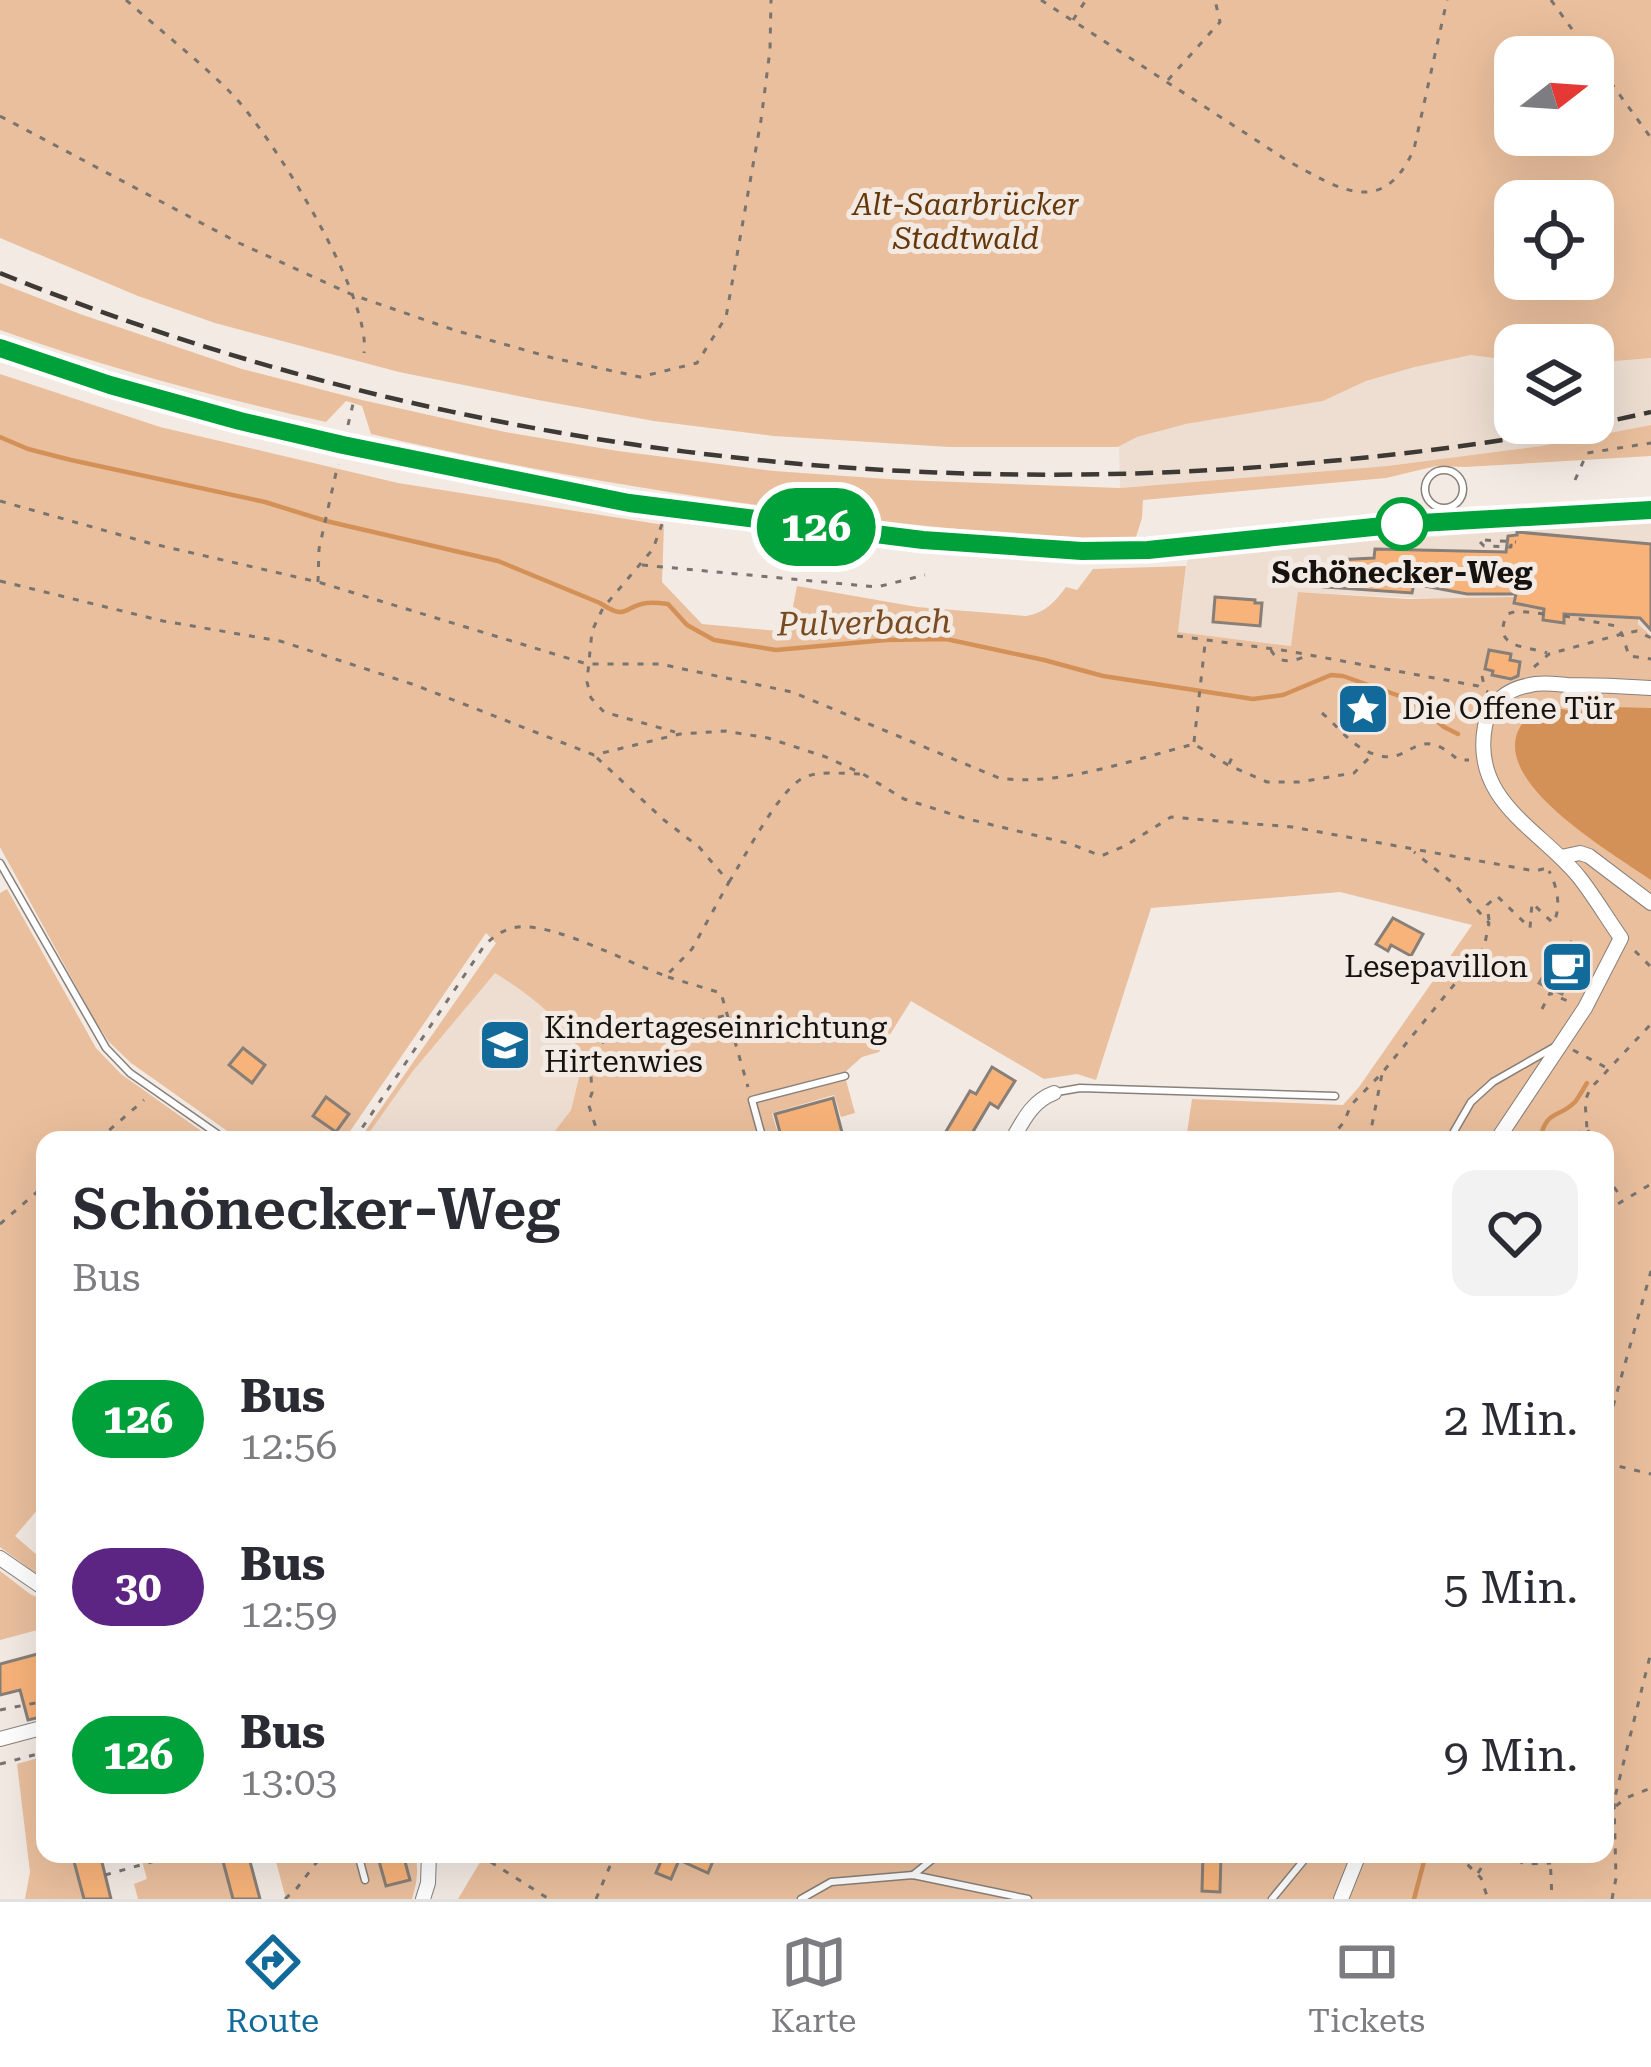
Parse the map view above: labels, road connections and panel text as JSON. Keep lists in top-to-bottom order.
{
  "water": ["Pulverbach"],
  "parks": ["Alt-Saarbrücker Stadtwald"],
  "places": {
    "other": ["Schönecker-Weg"],
    "place": ["Die Offene Tür"],
    "cafe": ["Lesepavillon"],
    "school or university": ["Kindertageseinrichtung Hirtenwies"]
  },
  "lines": ["bus line 126"],
  "north": "right",
  "page": {
    "on_map": "126",
    "heading": ["Schönecker-Weg", "Bus"],
    "list": [
      {
        "mark": "126",
        "name": "Bus",
        "note": "12:56",
        "value": "2 Min."
      },
      {
        "mark": "30",
        "name": "Bus",
        "note": "12:59",
        "value": "5 Min."
      },
      {
        "mark": "126",
        "name": "Bus",
        "note": "13:03",
        "value": "9 Min."
      }
    ],
    "tabs": ["Route", "Karte", "Tickets"]
  }
}
